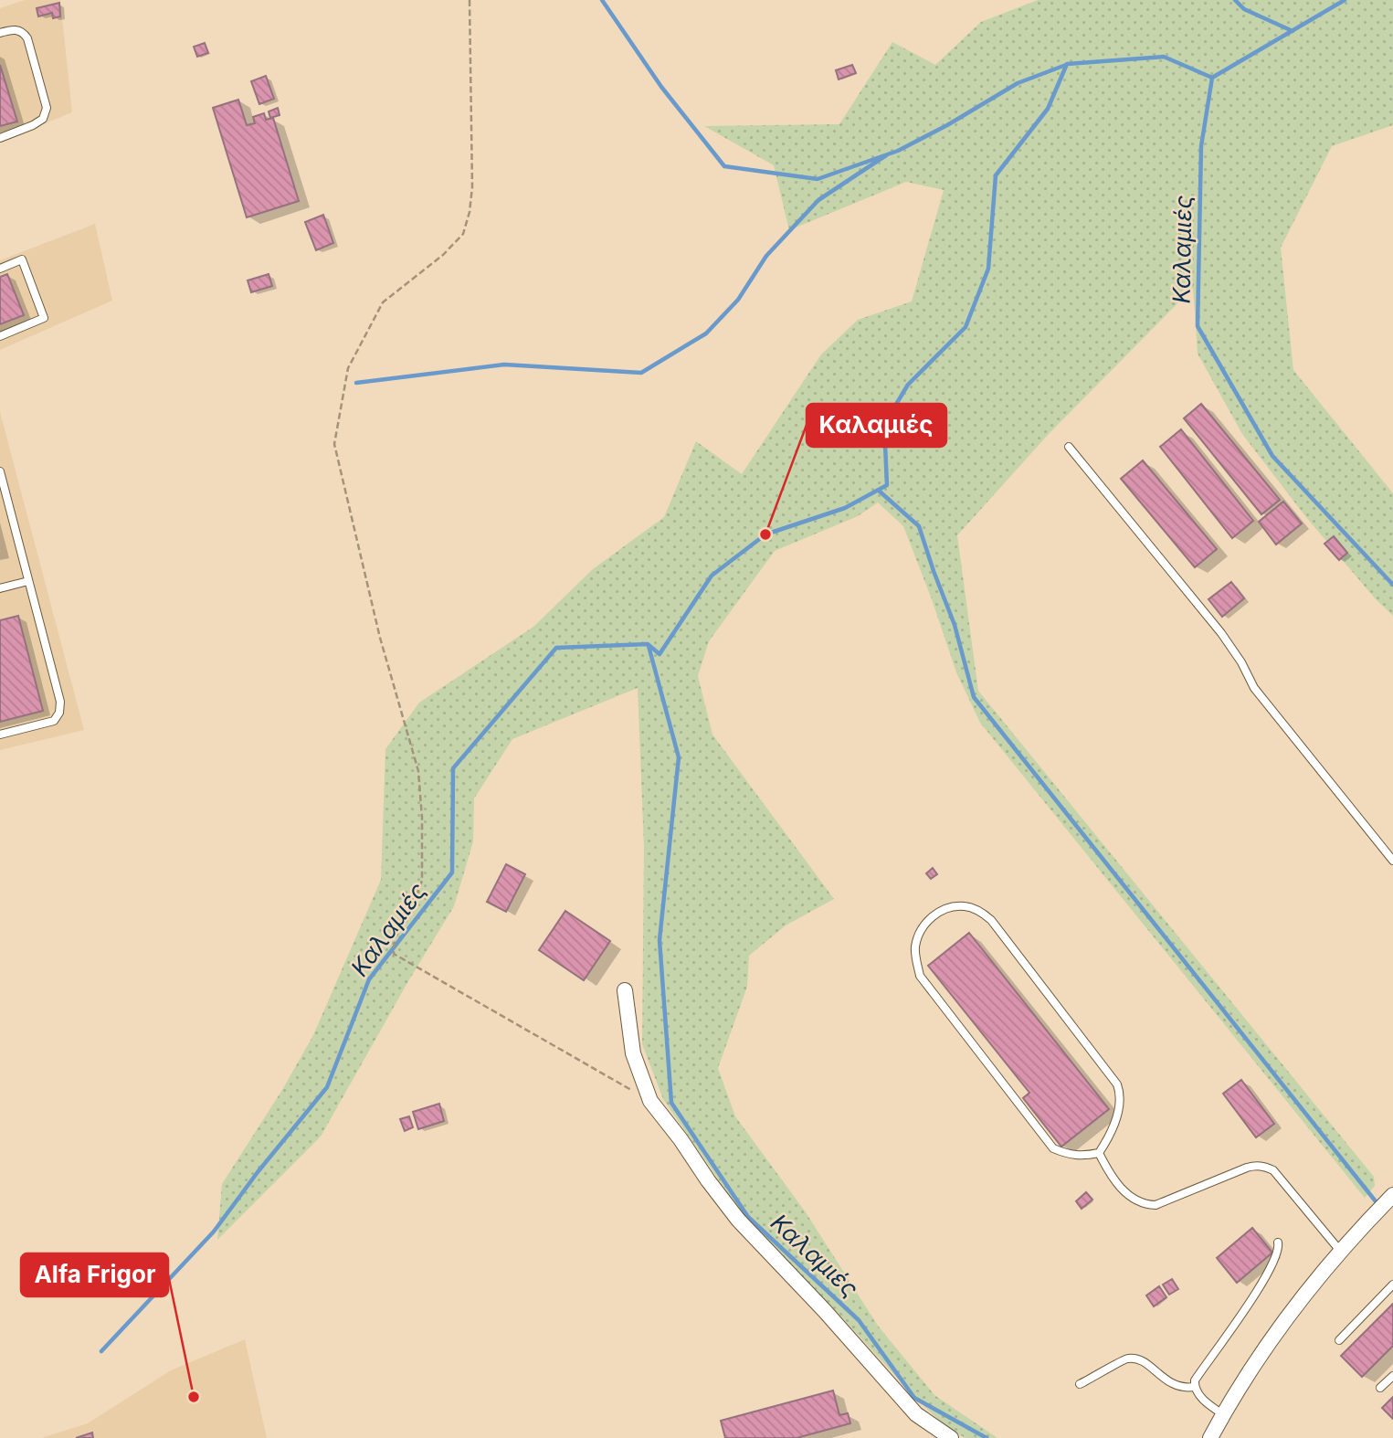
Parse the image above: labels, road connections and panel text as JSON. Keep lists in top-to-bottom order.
{
  "water": ["Καλαμιές"],
  "places": ["Καλαμιές", "Alfa Frigor"]
}
